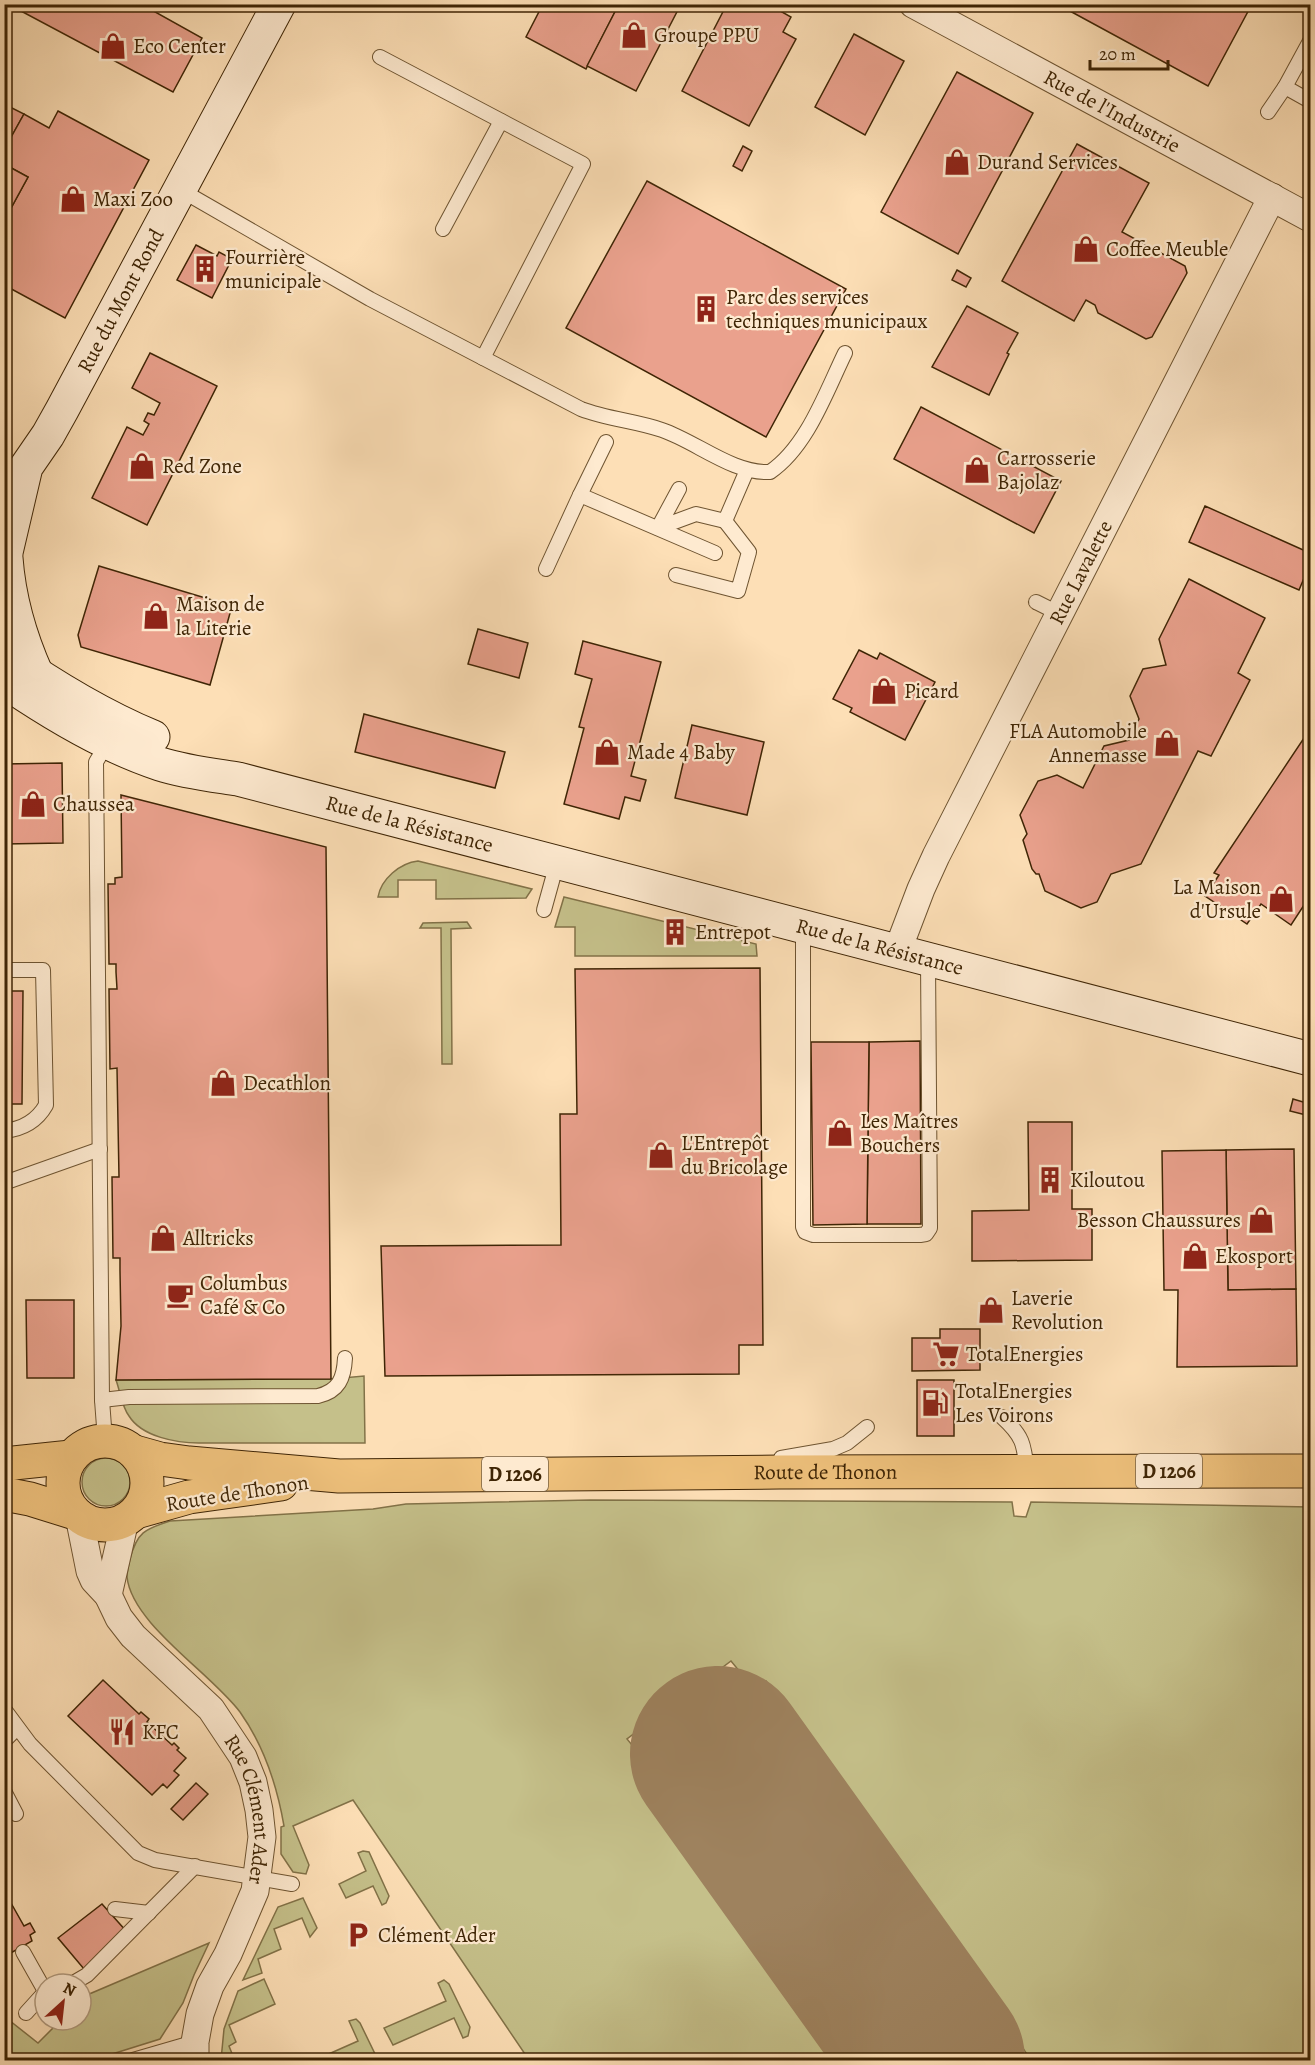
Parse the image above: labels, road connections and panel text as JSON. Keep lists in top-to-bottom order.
{
  "streets": {
    "main road": ["D 1206", "Route de Thonon"],
    "street": [
      "Rue de l'Industrie",
      "Rue du Mont Rond",
      "Rue Lavalette",
      "Rue de la Résistance",
      "Rue Clément Ader"
    ]
  },
  "crossings": [
    ["Rue de l'Industrie", "Rue Lavalette"],
    ["Rue du Mont Rond", "Rue de la Résistance"],
    ["Rue Lavalette", "Rue de la Résistance"],
    ["Route de Thonon", "Rue Clément Ader"]
  ],
  "places": {
    "shop": [
      "Groupe PPU",
      "Eco Center",
      "Durand Services",
      "Maxi Zoo",
      "Coffee Meuble",
      "Red Zone",
      "Carrosserie Bajolaz",
      "Maison de la Literie",
      "Picard",
      "FLA Automobile Annemasse",
      "Made 4 Baby",
      "Chaussea",
      "La Maison d'Ursule",
      "Decathlon",
      "Les Maîtres Bouchers",
      "L'Entrepôt du Bricolage",
      "Besson Chaussures",
      "Alltricks",
      "Ekosport",
      "Laverie Revolution"
    ],
    "building": [
      "Fourrière municipale",
      "Parc des services techniques municipaux",
      "Entrepot",
      "Kiloutou"
    ],
    "cafe": ["Columbus Café & Co"],
    "supermarket": ["TotalEnergies"],
    "fuel station": ["TotalEnergies Les Voirons"],
    "restaurant": ["KFC"],
    "parking": ["Clément Ader"]
  },
  "scale_bar": "20 m",
  "north": "top right"
}
